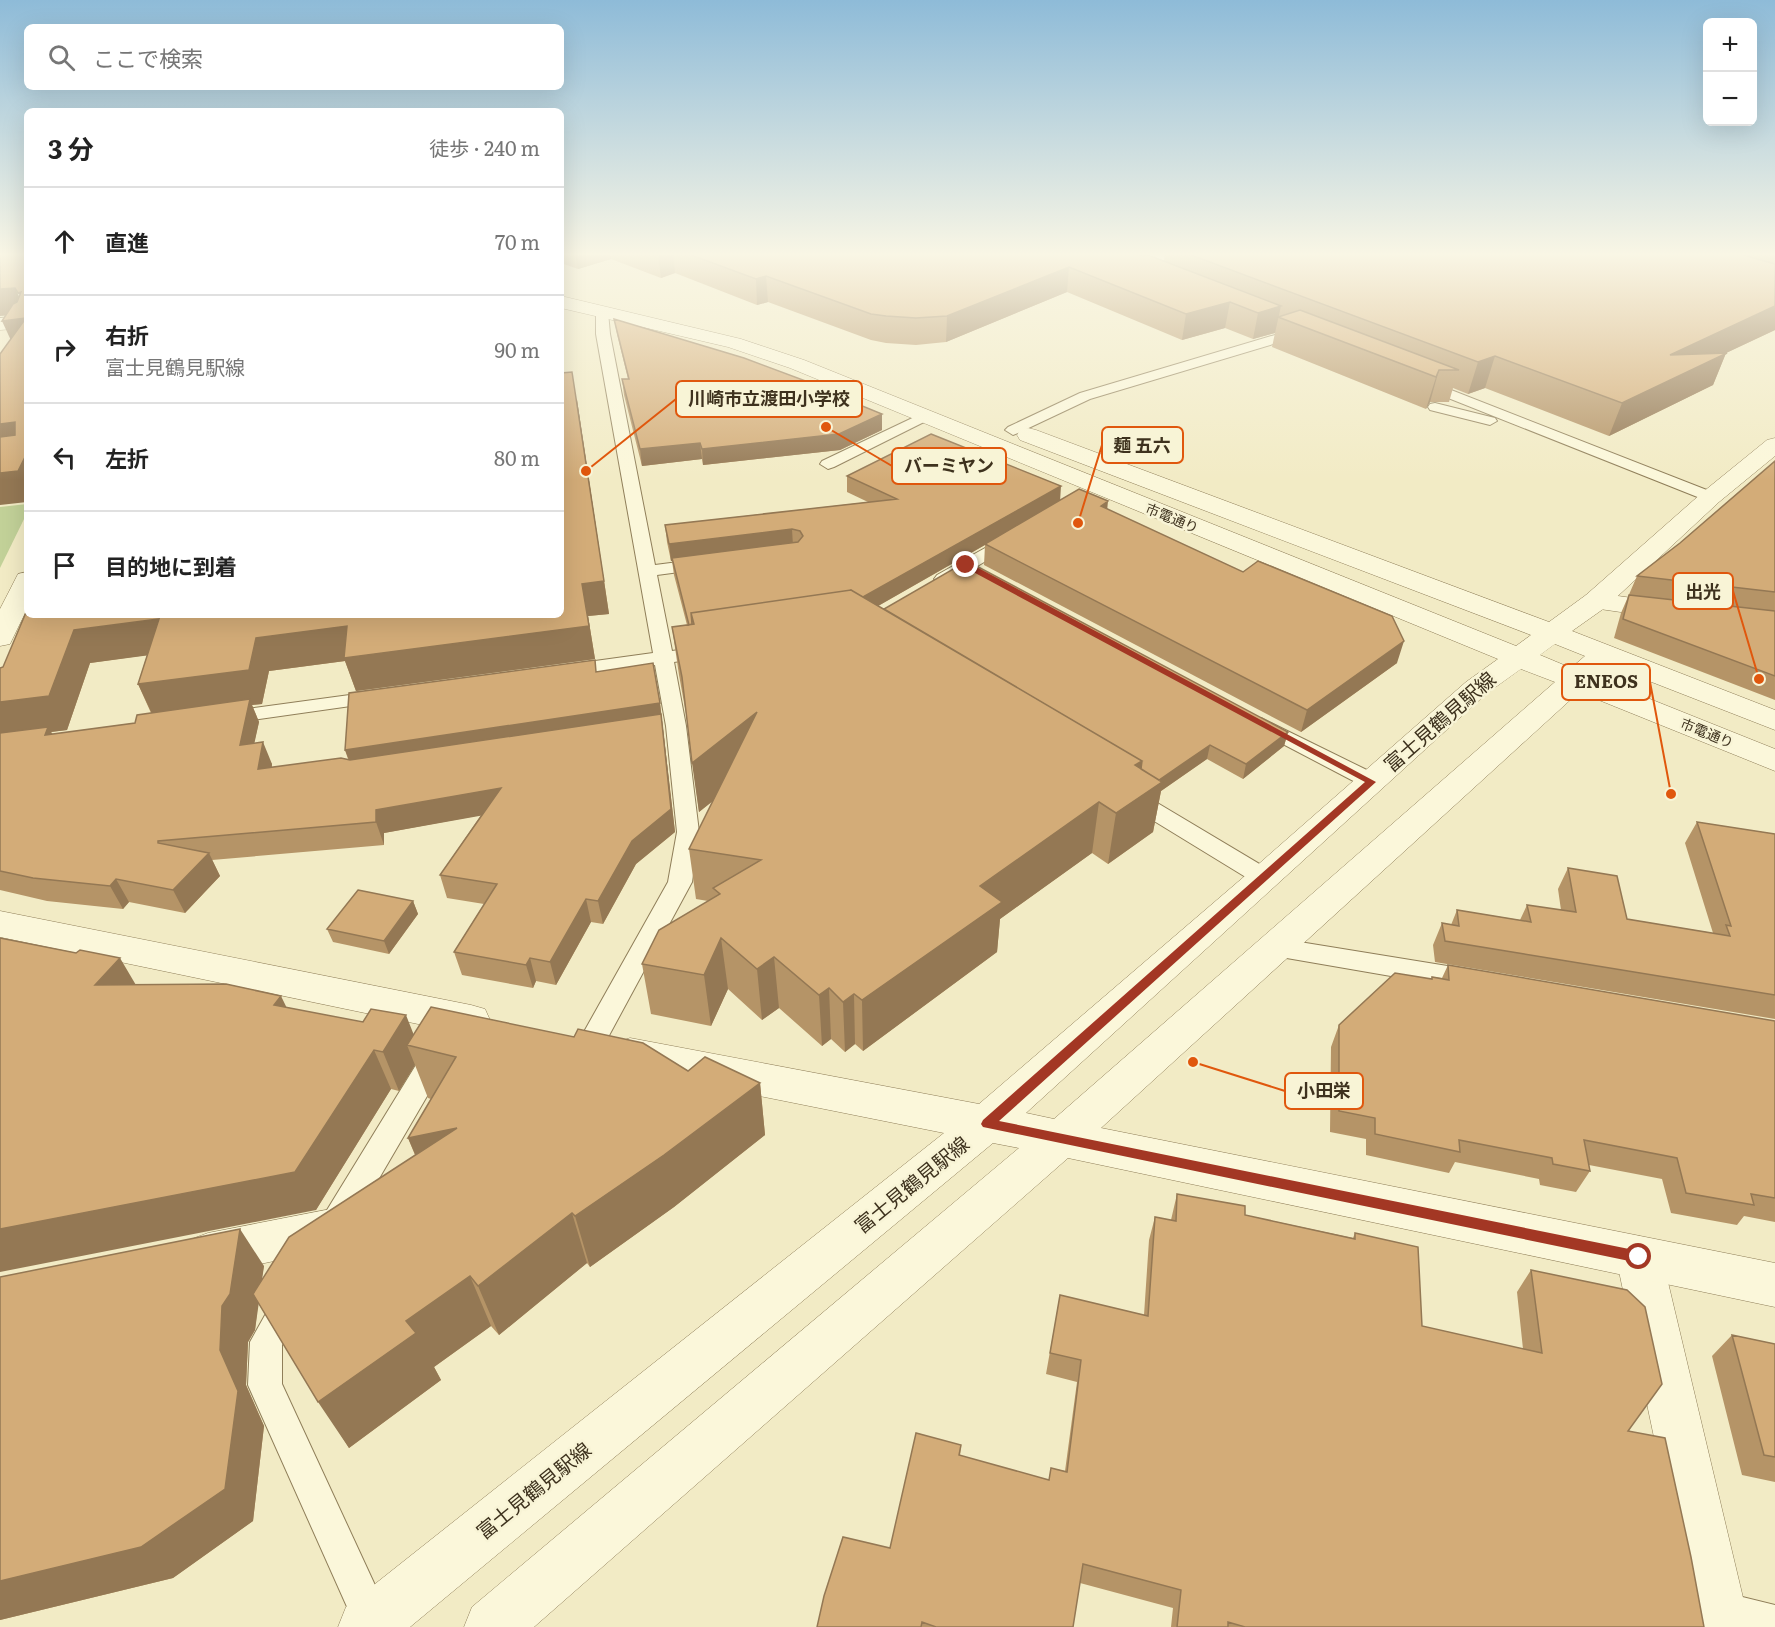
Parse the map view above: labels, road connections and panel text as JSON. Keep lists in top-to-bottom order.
{
  "streets": {
    "street": ["市電通り", "富士見鶴見駅線"]
  },
  "crossings": [
    ["市電通り", "富士見鶴見駅線"]
  ],
  "places": [
    "バーミヤン",
    "川崎市立渡田小学校",
    "麺 五六",
    "出光",
    "ENEOS",
    "小田栄"
  ],
  "page": {
    "map_buttons": ["+", "−"],
    "search": "ここで検索",
    "heading": ["3 分", "徒歩 · 240 m"],
    "list": [
      ["直進", "70 m"],
      ["右折", "富士見鶴見駅線", "90 m"],
      ["左折", "80 m"],
      "目的地に到着"
    ]
  }
}
